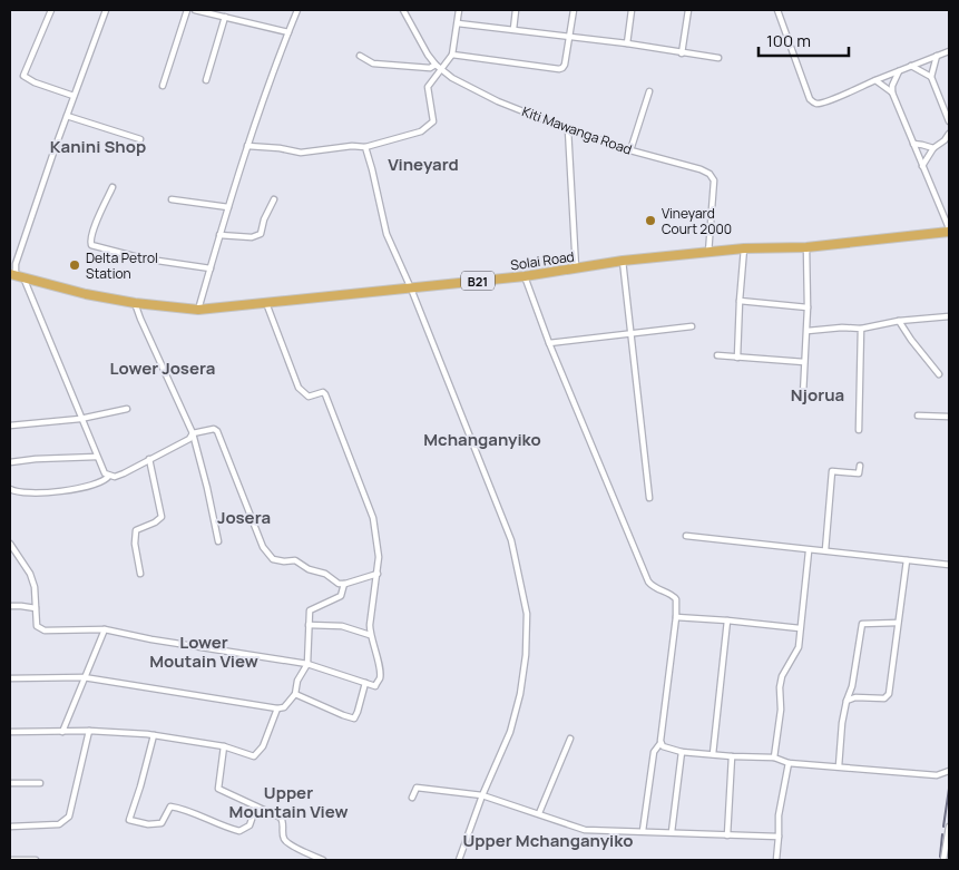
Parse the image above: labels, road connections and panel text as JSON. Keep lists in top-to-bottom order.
{
  "streets": {
    "highway": ["Solai Road", "B21"],
    "street": ["Kiti Mawanga Road"]
  },
  "crossings": [
    ["Kiti Mawanga Road", "Solai Road"]
  ],
  "districts": [
    "Kanini Shop",
    "Vineyard",
    "Lower Josera",
    "Njorua",
    "Mchanganyiko",
    "Josera",
    "Lower Moutain View",
    "Upper Mountain View",
    "Upper Mchanganyiko"
  ],
  "places": ["Vineyard Court 2000", "Delta Petrol Station"],
  "scale_bar": "100 m"
}
